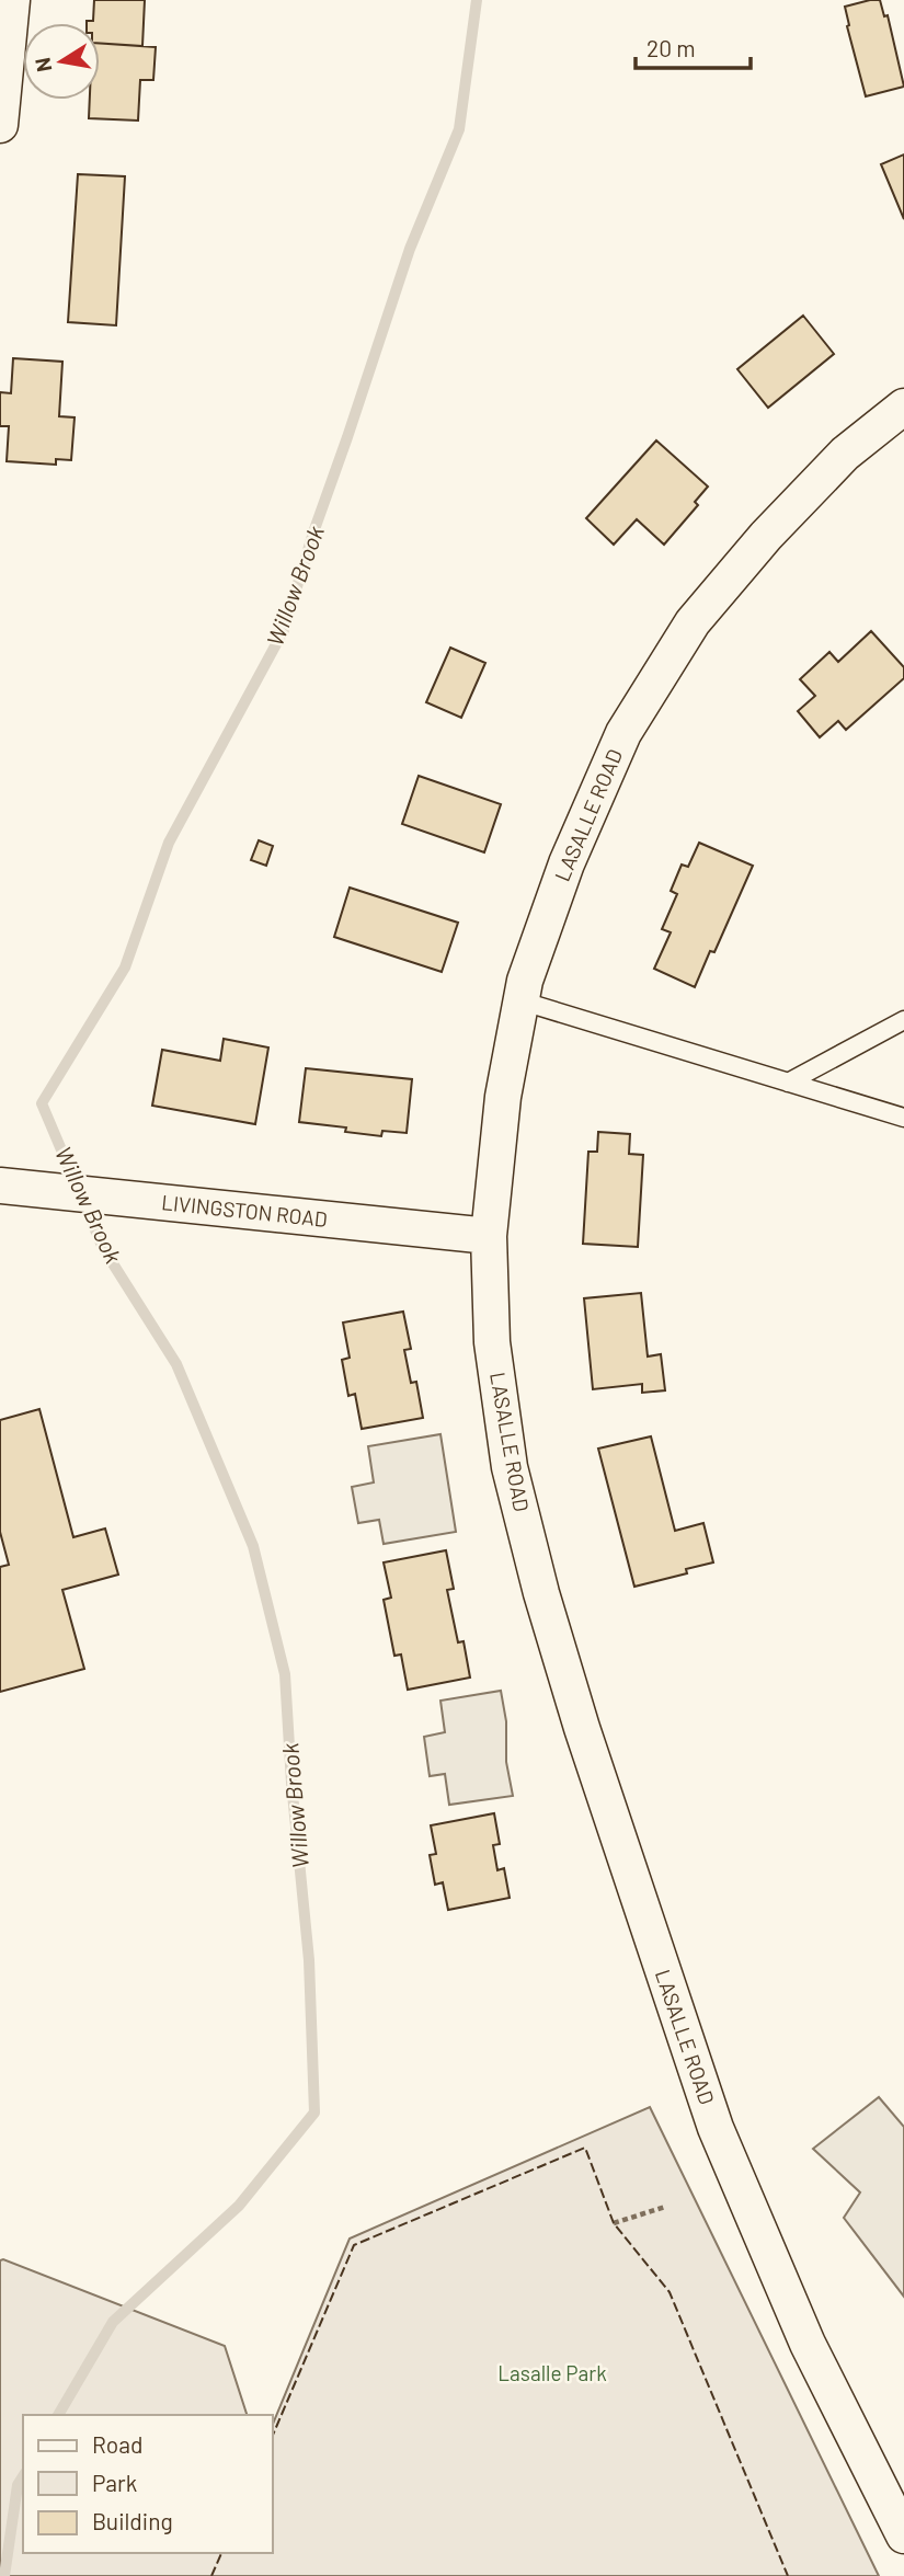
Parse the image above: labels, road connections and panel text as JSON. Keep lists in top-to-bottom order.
{
  "streets": {
    "street": ["LASALLE ROAD", "LIVINGSTON ROAD"]
  },
  "crossings": [
    ["LASALLE ROAD", "LIVINGSTON ROAD"]
  ],
  "water": ["Willow Brook"],
  "parks": ["Lasalle Park"],
  "legend": ["Road", "Park", "Building"],
  "scale_bar": "20 m",
  "north": "left"
}
